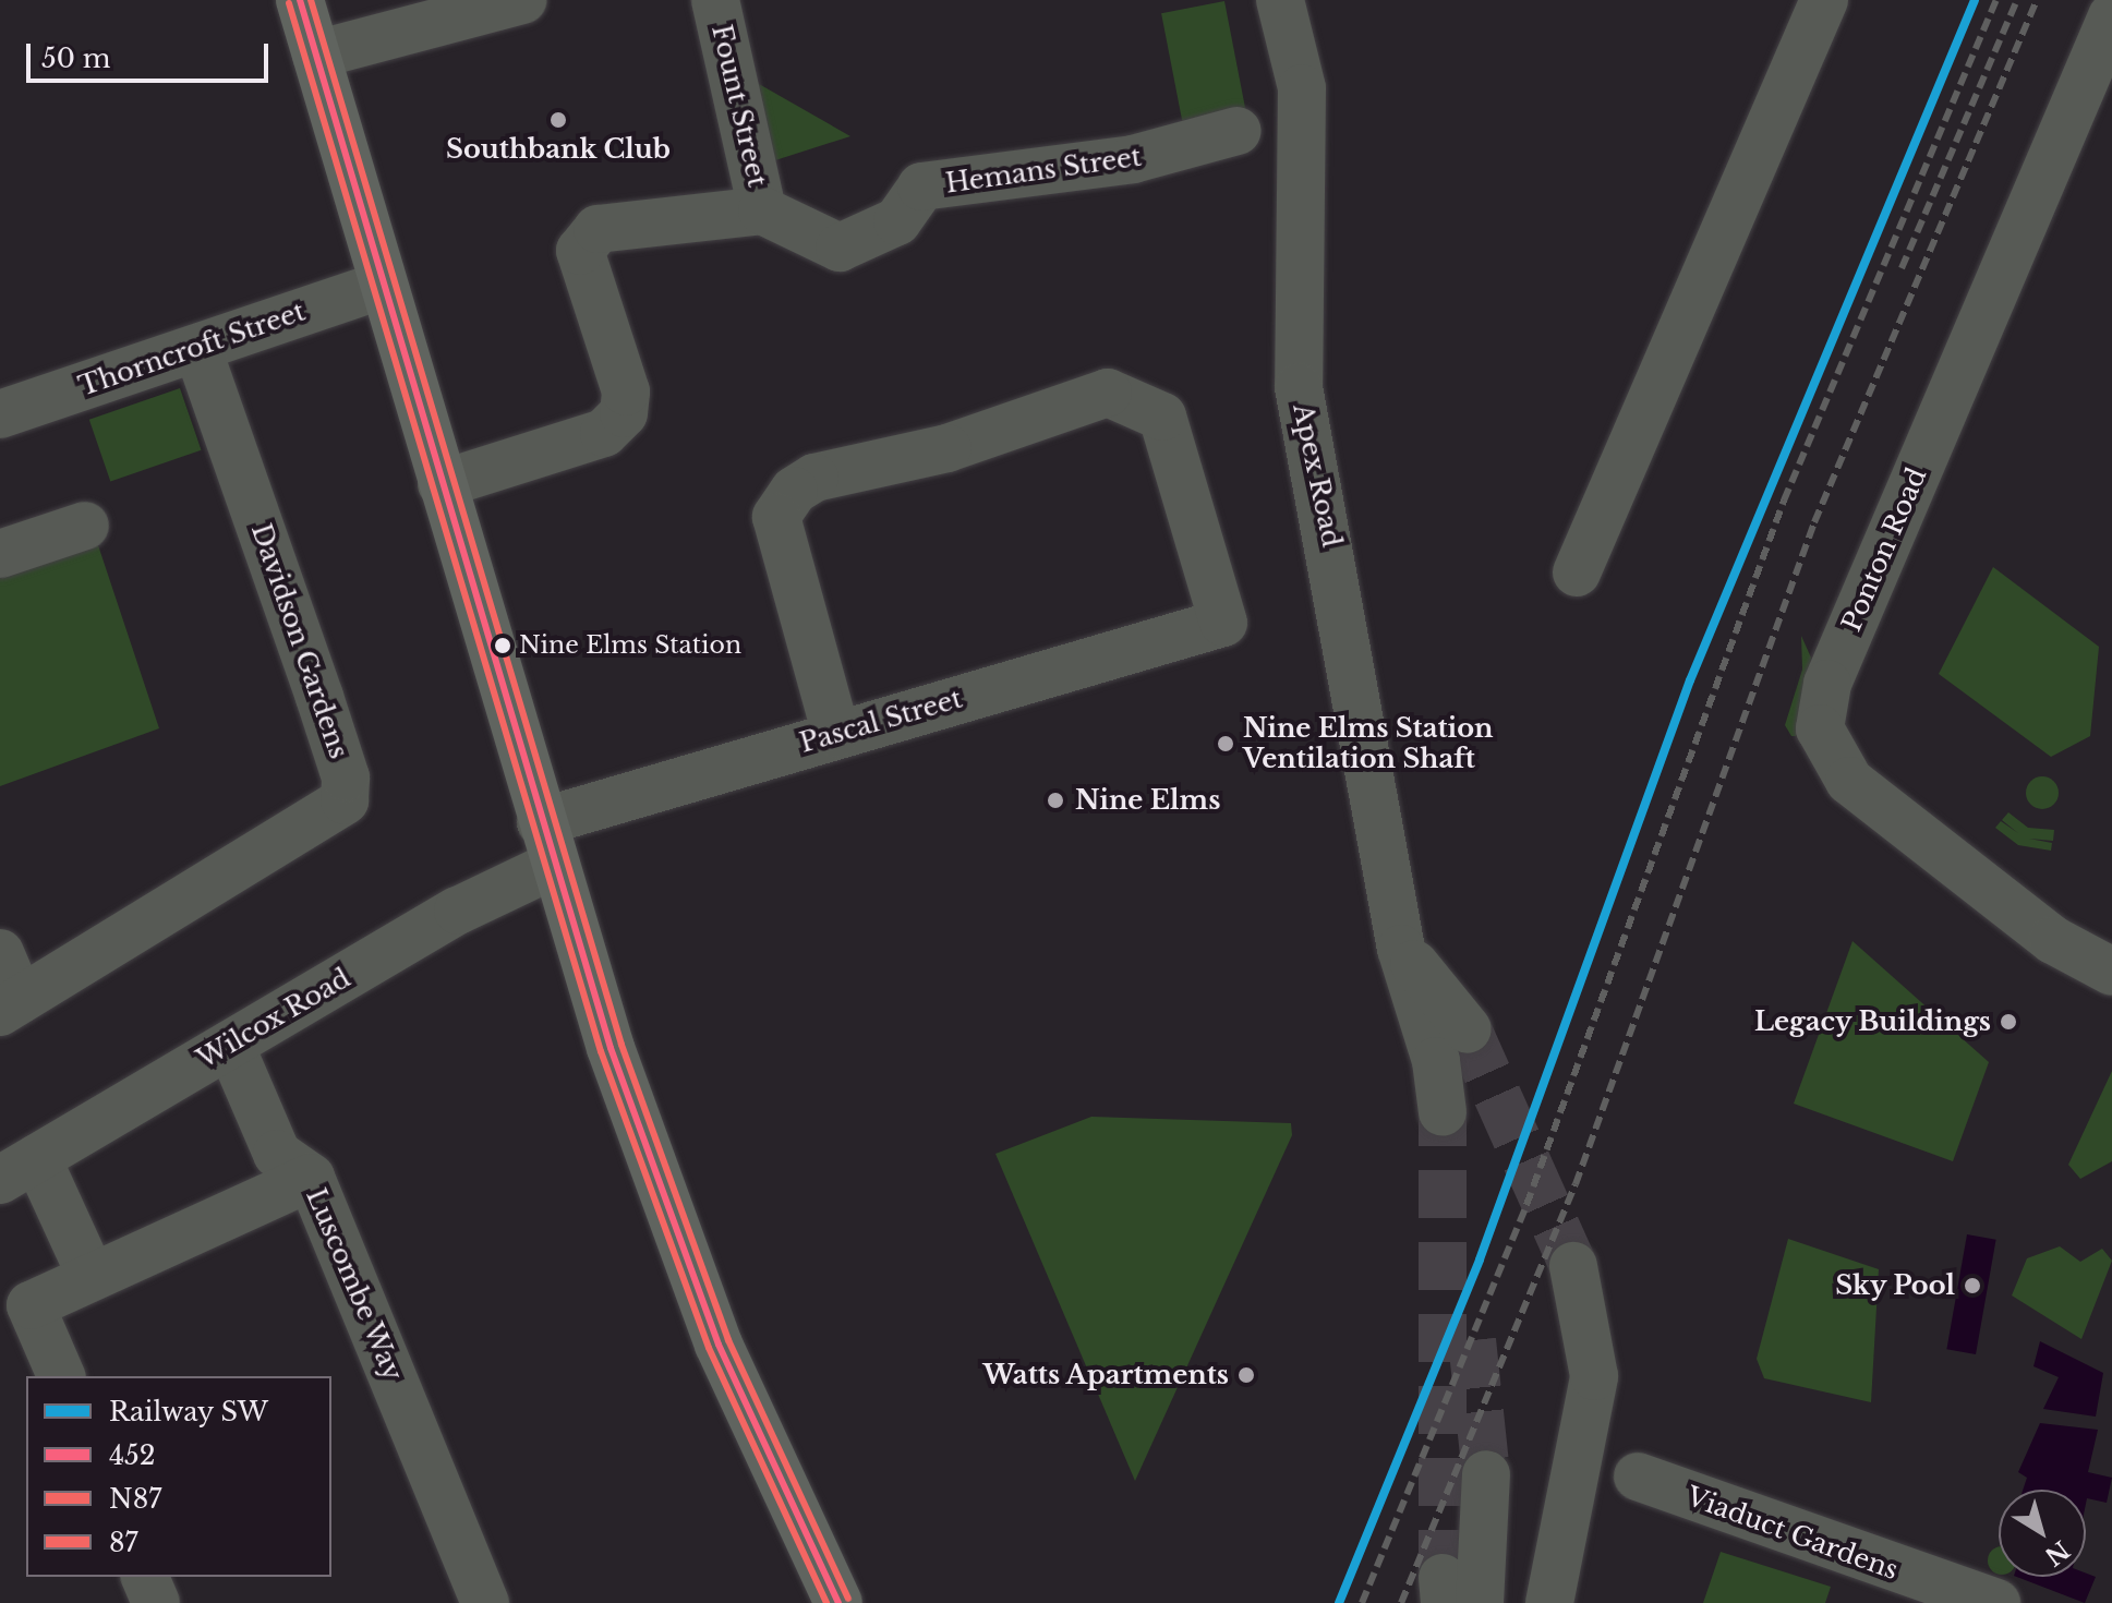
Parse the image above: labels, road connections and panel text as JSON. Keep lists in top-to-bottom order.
{
  "streets": {
    "street": [
      "Fount Street",
      "Hemans Street",
      "Thorncroft Street",
      "Apex Road",
      "Ponton Road",
      "Davidson Gardens",
      "Pascal Street",
      "Wilcox Road",
      "Luscombe Way",
      "Viaduct Gardens"
    ]
  },
  "crossings": [
    ["Fount Street", "Hemans Street"],
    ["Thorncroft Street", "Davidson Gardens"],
    ["Pascal Street", "Wilcox Road"]
  ],
  "places": [
    "Southbank Club",
    "Nine Elms Station",
    "Nine Elms Station Ventilation Shaft",
    "Nine Elms",
    "Legacy Buildings",
    "Sky Pool",
    "Watts Apartments"
  ],
  "lines": [
    "rail line SW",
    "transit line 452",
    "transit line 87",
    "transit line N87"
  ],
  "legend": [
    "Railway SW",
    "452",
    "N87",
    "87"
  ],
  "scale_bar": "50 m",
  "north": "bottom right"
}
